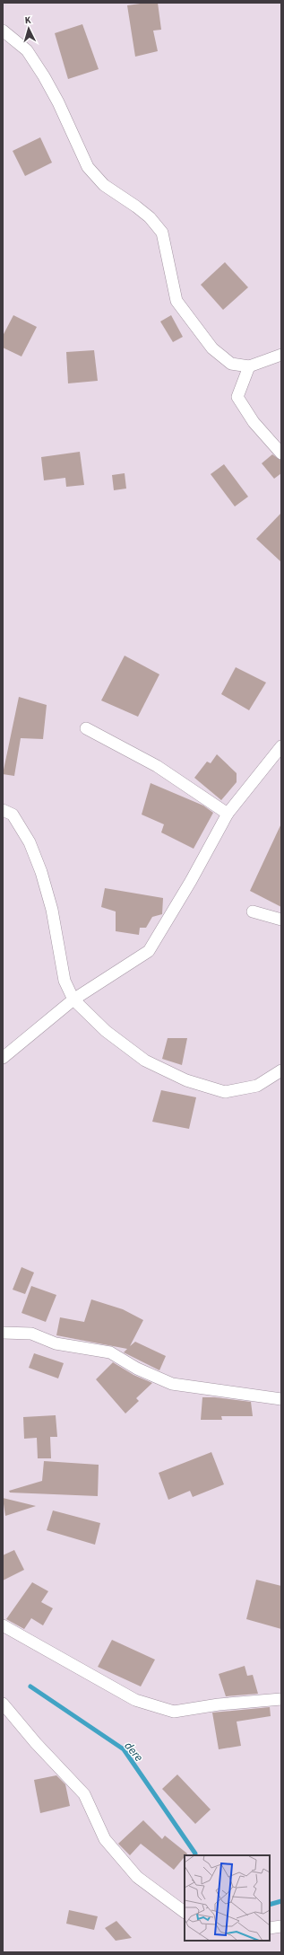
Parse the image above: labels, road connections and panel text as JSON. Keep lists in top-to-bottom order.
{
  "water": ["dere"],
  "north": "top"
}
